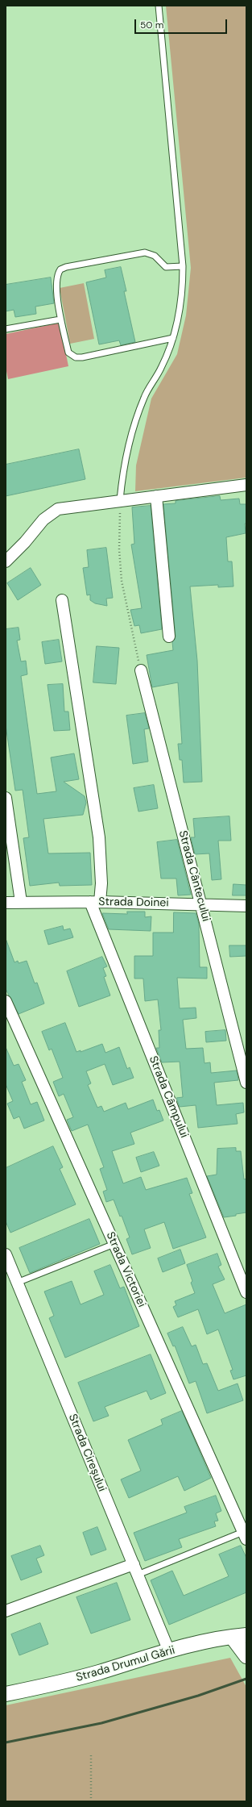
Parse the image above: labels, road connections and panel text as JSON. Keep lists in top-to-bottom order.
{
  "streets": {
    "street": [
      "Strada Cântecului",
      "Strada Doinei",
      "Strada Câmpului",
      "Strada Victoriei",
      "Strada Cireșului",
      "Strada Drumul Gării"
    ]
  },
  "crossings": [
    ["Strada Cântecului", "Strada Doinei"],
    ["Strada Doinei", "Strada Câmpului"],
    ["Strada Cireșului", "Strada Drumul Gării"]
  ],
  "scale_bar": "50 m"
}
